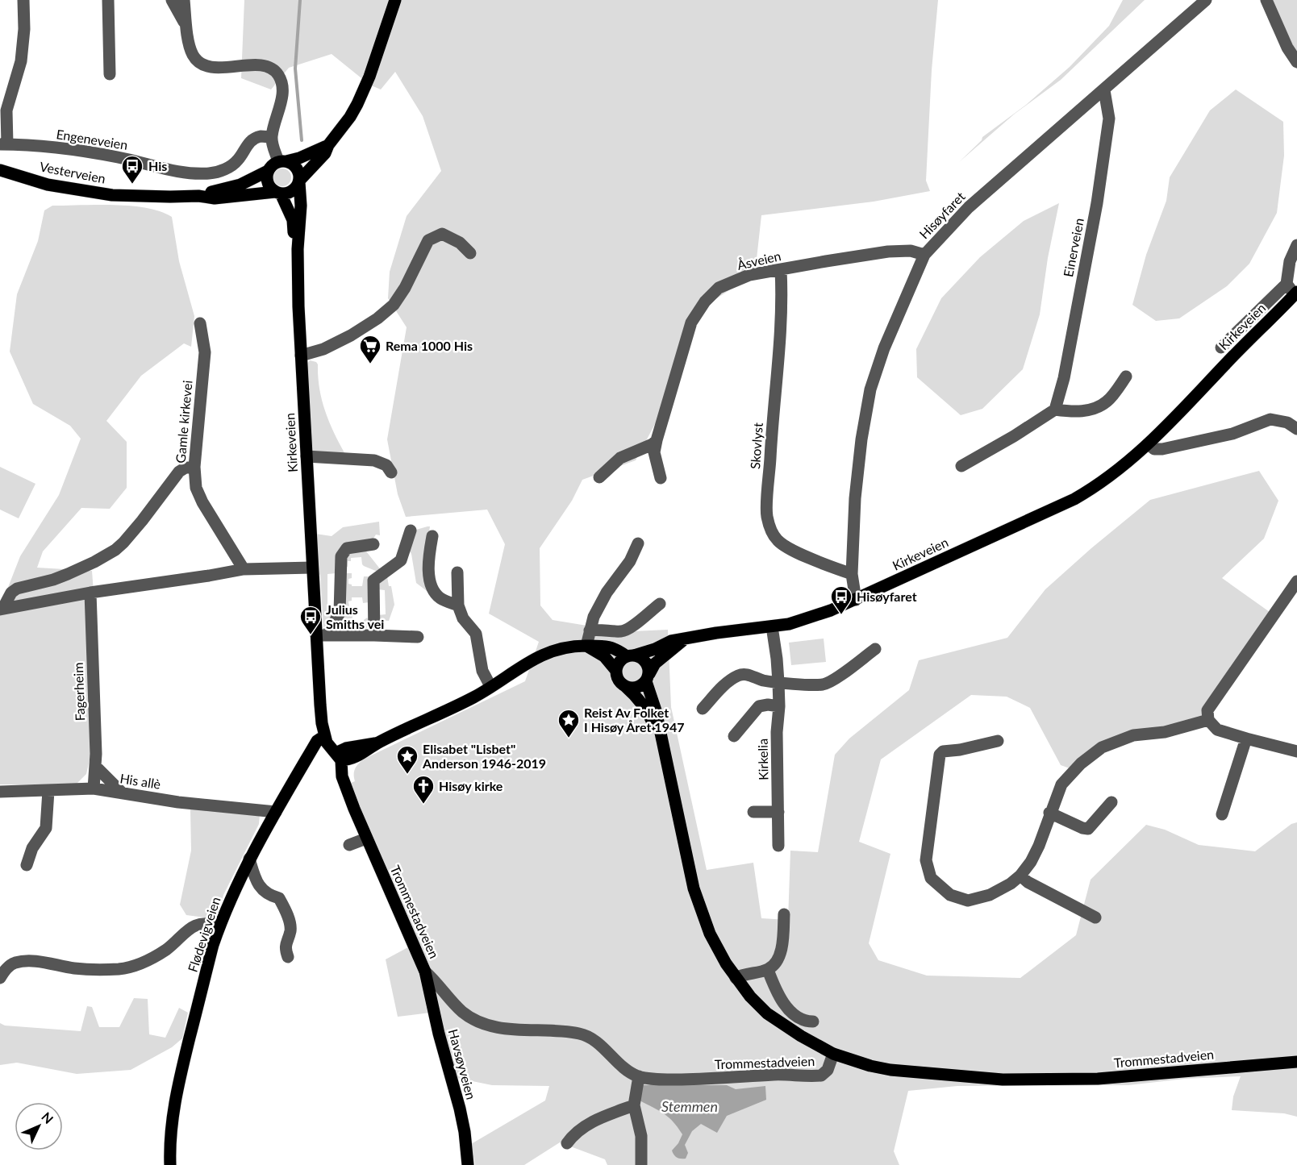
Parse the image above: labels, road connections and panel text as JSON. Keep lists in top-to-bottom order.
{
  "streets": {
    "main road": [
      "Vesterveien",
      "Kirkeveien",
      "Trommestadveien",
      "Flødevigveien",
      "Havsøyveien"
    ],
    "street": [
      "Engeneveien",
      "Hisøyfaret",
      "Einerveien",
      "Åsveien",
      "Gamle kirkevei",
      "Skovlyst",
      "Fagerheim",
      "Kirkelia",
      "His allè"
    ]
  },
  "crossings": [
    ["Vesterveien", "Kirkeveien"],
    ["Hisøyfaret", "Einerveien"],
    ["Hisøyfaret", "Åsveien"],
    ["Hisøyfaret", "Kirkeveien"],
    ["Hisøyfaret", "Skovlyst"],
    ["Åsveien", "Skovlyst"],
    ["Kirkeveien", "Kirkelia"],
    ["Kirkeveien", "Trommestadveien"],
    ["Kirkeveien", "Flødevigveien"],
    ["Fagerheim", "His allè"],
    ["His allè", "Flødevigveien"],
    ["Trommestadveien", "Havsøyveien"]
  ],
  "water": ["Stemmen"],
  "places": {
    "bus stop": ["His", "Hisøyfaret", "Julius Smiths vei"],
    "supermarket": ["Rema 1000 His"],
    "place": ["Reist Av Folket I Hisøy Året 1947", "Elisabet \"Lisbet\" Anderson 1946-2019"],
    "church": ["Hisøy kirke"]
  },
  "north": "top right"
}
